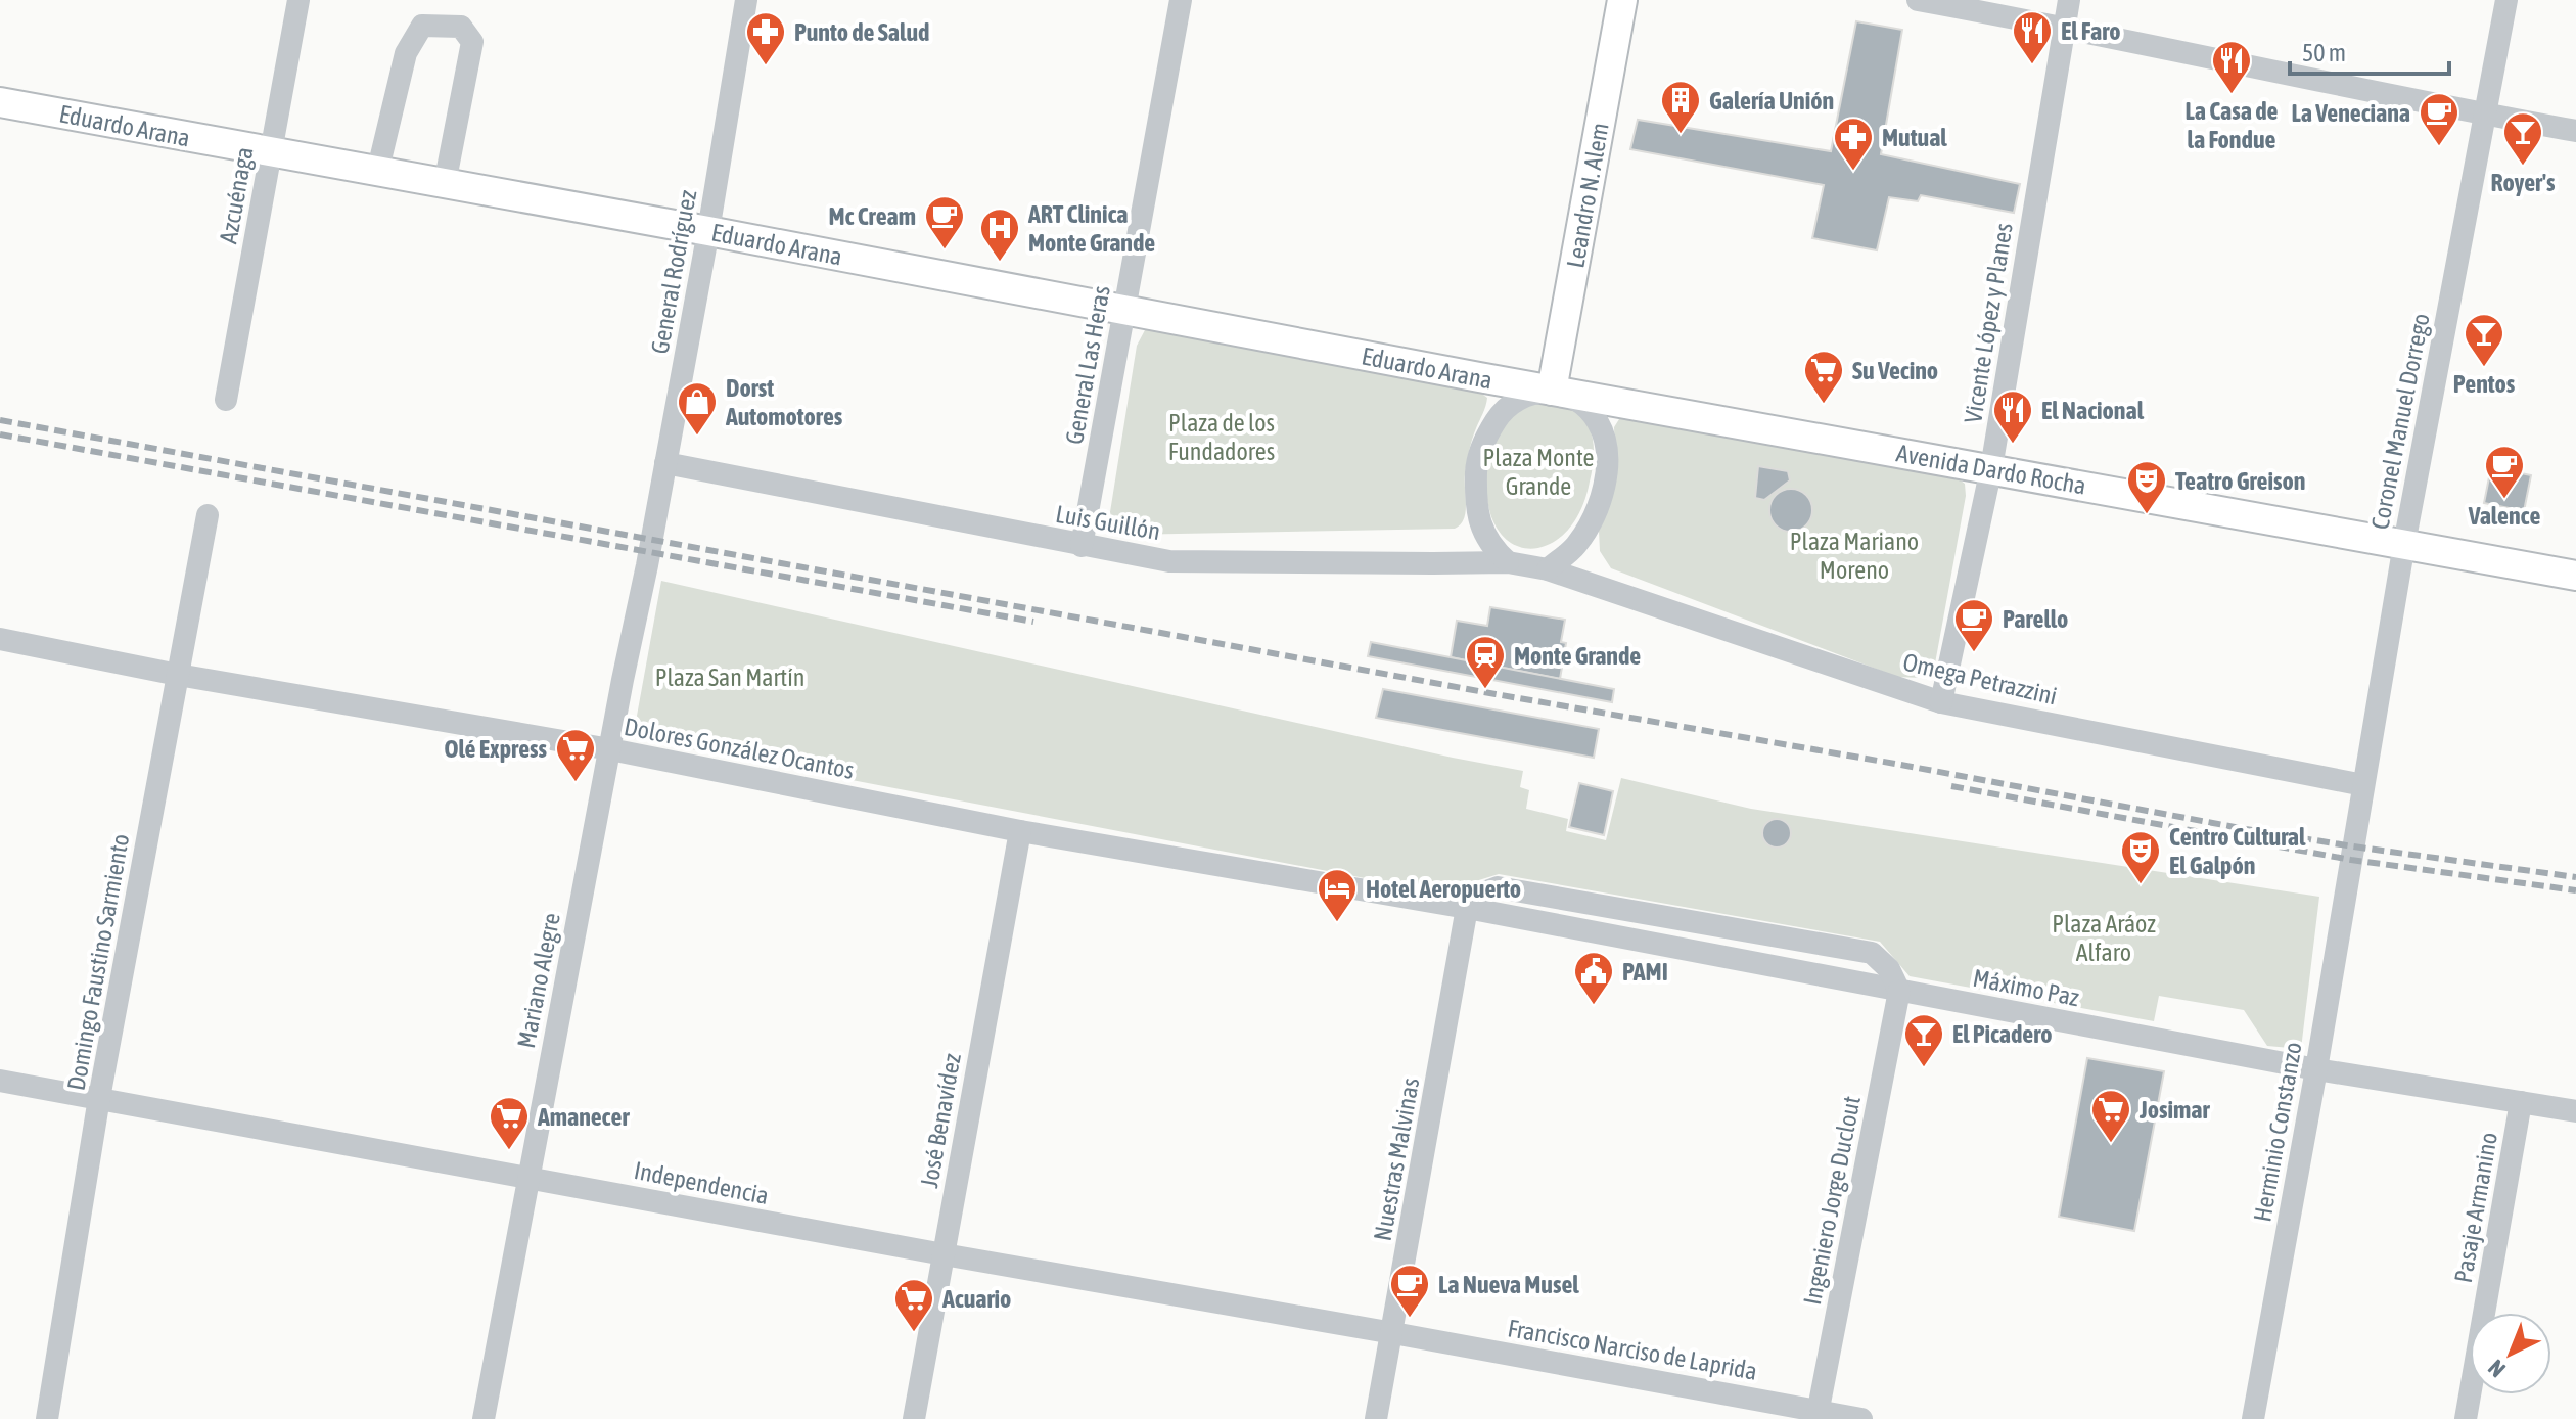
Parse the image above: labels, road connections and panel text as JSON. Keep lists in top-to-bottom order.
{
  "streets": {
    "main road": ["Eduardo Arana", "Leandro N. Alem", "Avenida Dardo Rocha"],
    "street": [
      "Azcuénaga",
      "General Rodríguez",
      "Vicente López y Planes",
      "General Las Heras",
      "Coronel Manuel Dorrego",
      "Luis Guillón",
      "Omega Petrazzini",
      "Dolores González Ocantos",
      "Domingo Faustino Sarmiento",
      "Mariano Alegre",
      "Máximo Paz",
      "José Benavídez",
      "Herminio Constanzo",
      "Nuestras Malvinas",
      "Independencia",
      "Ingeniero Jorge Duclout",
      "Pasaje Armanino",
      "Francisco Narciso de Laprida"
    ]
  },
  "crossings": [
    ["Eduardo Arana", "Azcuénaga"],
    ["Eduardo Arana", "Leandro N. Alem"],
    ["Eduardo Arana", "General Rodríguez"],
    ["Eduardo Arana", "General Las Heras"],
    ["Eduardo Arana", "Avenida Dardo Rocha"],
    ["Eduardo Arana", "Luis Guillón"],
    ["Eduardo Arana", "Omega Petrazzini"],
    ["Leandro N. Alem", "Avenida Dardo Rocha"],
    ["Leandro N. Alem", "Luis Guillón"],
    ["Leandro N. Alem", "Omega Petrazzini"],
    ["General Rodríguez", "Luis Guillón"],
    ["General Rodríguez", "Mariano Alegre"],
    ["Vicente López y Planes", "Avenida Dardo Rocha"],
    ["Vicente López y Planes", "Omega Petrazzini"],
    ["General Las Heras", "Luis Guillón"],
    ["Coronel Manuel Dorrego", "Avenida Dardo Rocha"],
    ["Coronel Manuel Dorrego", "Omega Petrazzini"],
    ["Coronel Manuel Dorrego", "Herminio Constanzo"],
    ["Avenida Dardo Rocha", "Luis Guillón"],
    ["Avenida Dardo Rocha", "Omega Petrazzini"],
    ["Luis Guillón", "Omega Petrazzini"],
    ["Dolores González Ocantos", "Domingo Faustino Sarmiento"],
    ["Dolores González Ocantos", "Mariano Alegre"],
    ["Dolores González Ocantos", "Máximo Paz"],
    ["Dolores González Ocantos", "José Benavídez"],
    ["Dolores González Ocantos", "Nuestras Malvinas"],
    ["Domingo Faustino Sarmiento", "Independencia"],
    ["Mariano Alegre", "Independencia"],
    ["Máximo Paz", "Herminio Constanzo"],
    ["Máximo Paz", "Nuestras Malvinas"],
    ["Máximo Paz", "Ingeniero Jorge Duclout"],
    ["Máximo Paz", "Pasaje Armanino"],
    ["José Benavídez", "Independencia"],
    ["Nuestras Malvinas", "Independencia"],
    ["Nuestras Malvinas", "Francisco Narciso de Laprida"],
    ["Independencia", "Francisco Narciso de Laprida"],
    ["Ingeniero Jorge Duclout", "Francisco Narciso de Laprida"]
  ],
  "parks": [
    "Plaza de los Fundadores",
    "Plaza Monte Grande",
    "Plaza Mariano Moreno",
    "Plaza San Martín",
    "Plaza Aráoz Alfaro"
  ],
  "places": {
    "restaurant": ["El Faro", "La Casa de la Fondue", "El Nacional"],
    "pharmacy": ["Punto de Salud", "Mutual"],
    "building": ["Galería Unión"],
    "cafe": [
      "La Veneciana",
      "Mc Cream",
      "Valence",
      "Parello",
      "La Nueva Musel"
    ],
    "bar": ["Royer's", "Pentos", "El Picadero"],
    "hospital": ["ART Clinica Monte Grande"],
    "supermarket": [
      "Su Vecino",
      "Olé Express",
      "Josimar",
      "Amanecer",
      "Acuario"
    ],
    "shop": ["Dorst Automotores"],
    "theatre": ["Teatro Greison", "Centro Cultural El Galpón"],
    "station": ["Monte Grande"],
    "hotel": ["Hotel Aeropuerto"],
    "public building": ["PAMI"]
  },
  "scale_bar": "50 m",
  "north": "bottom left"
}
